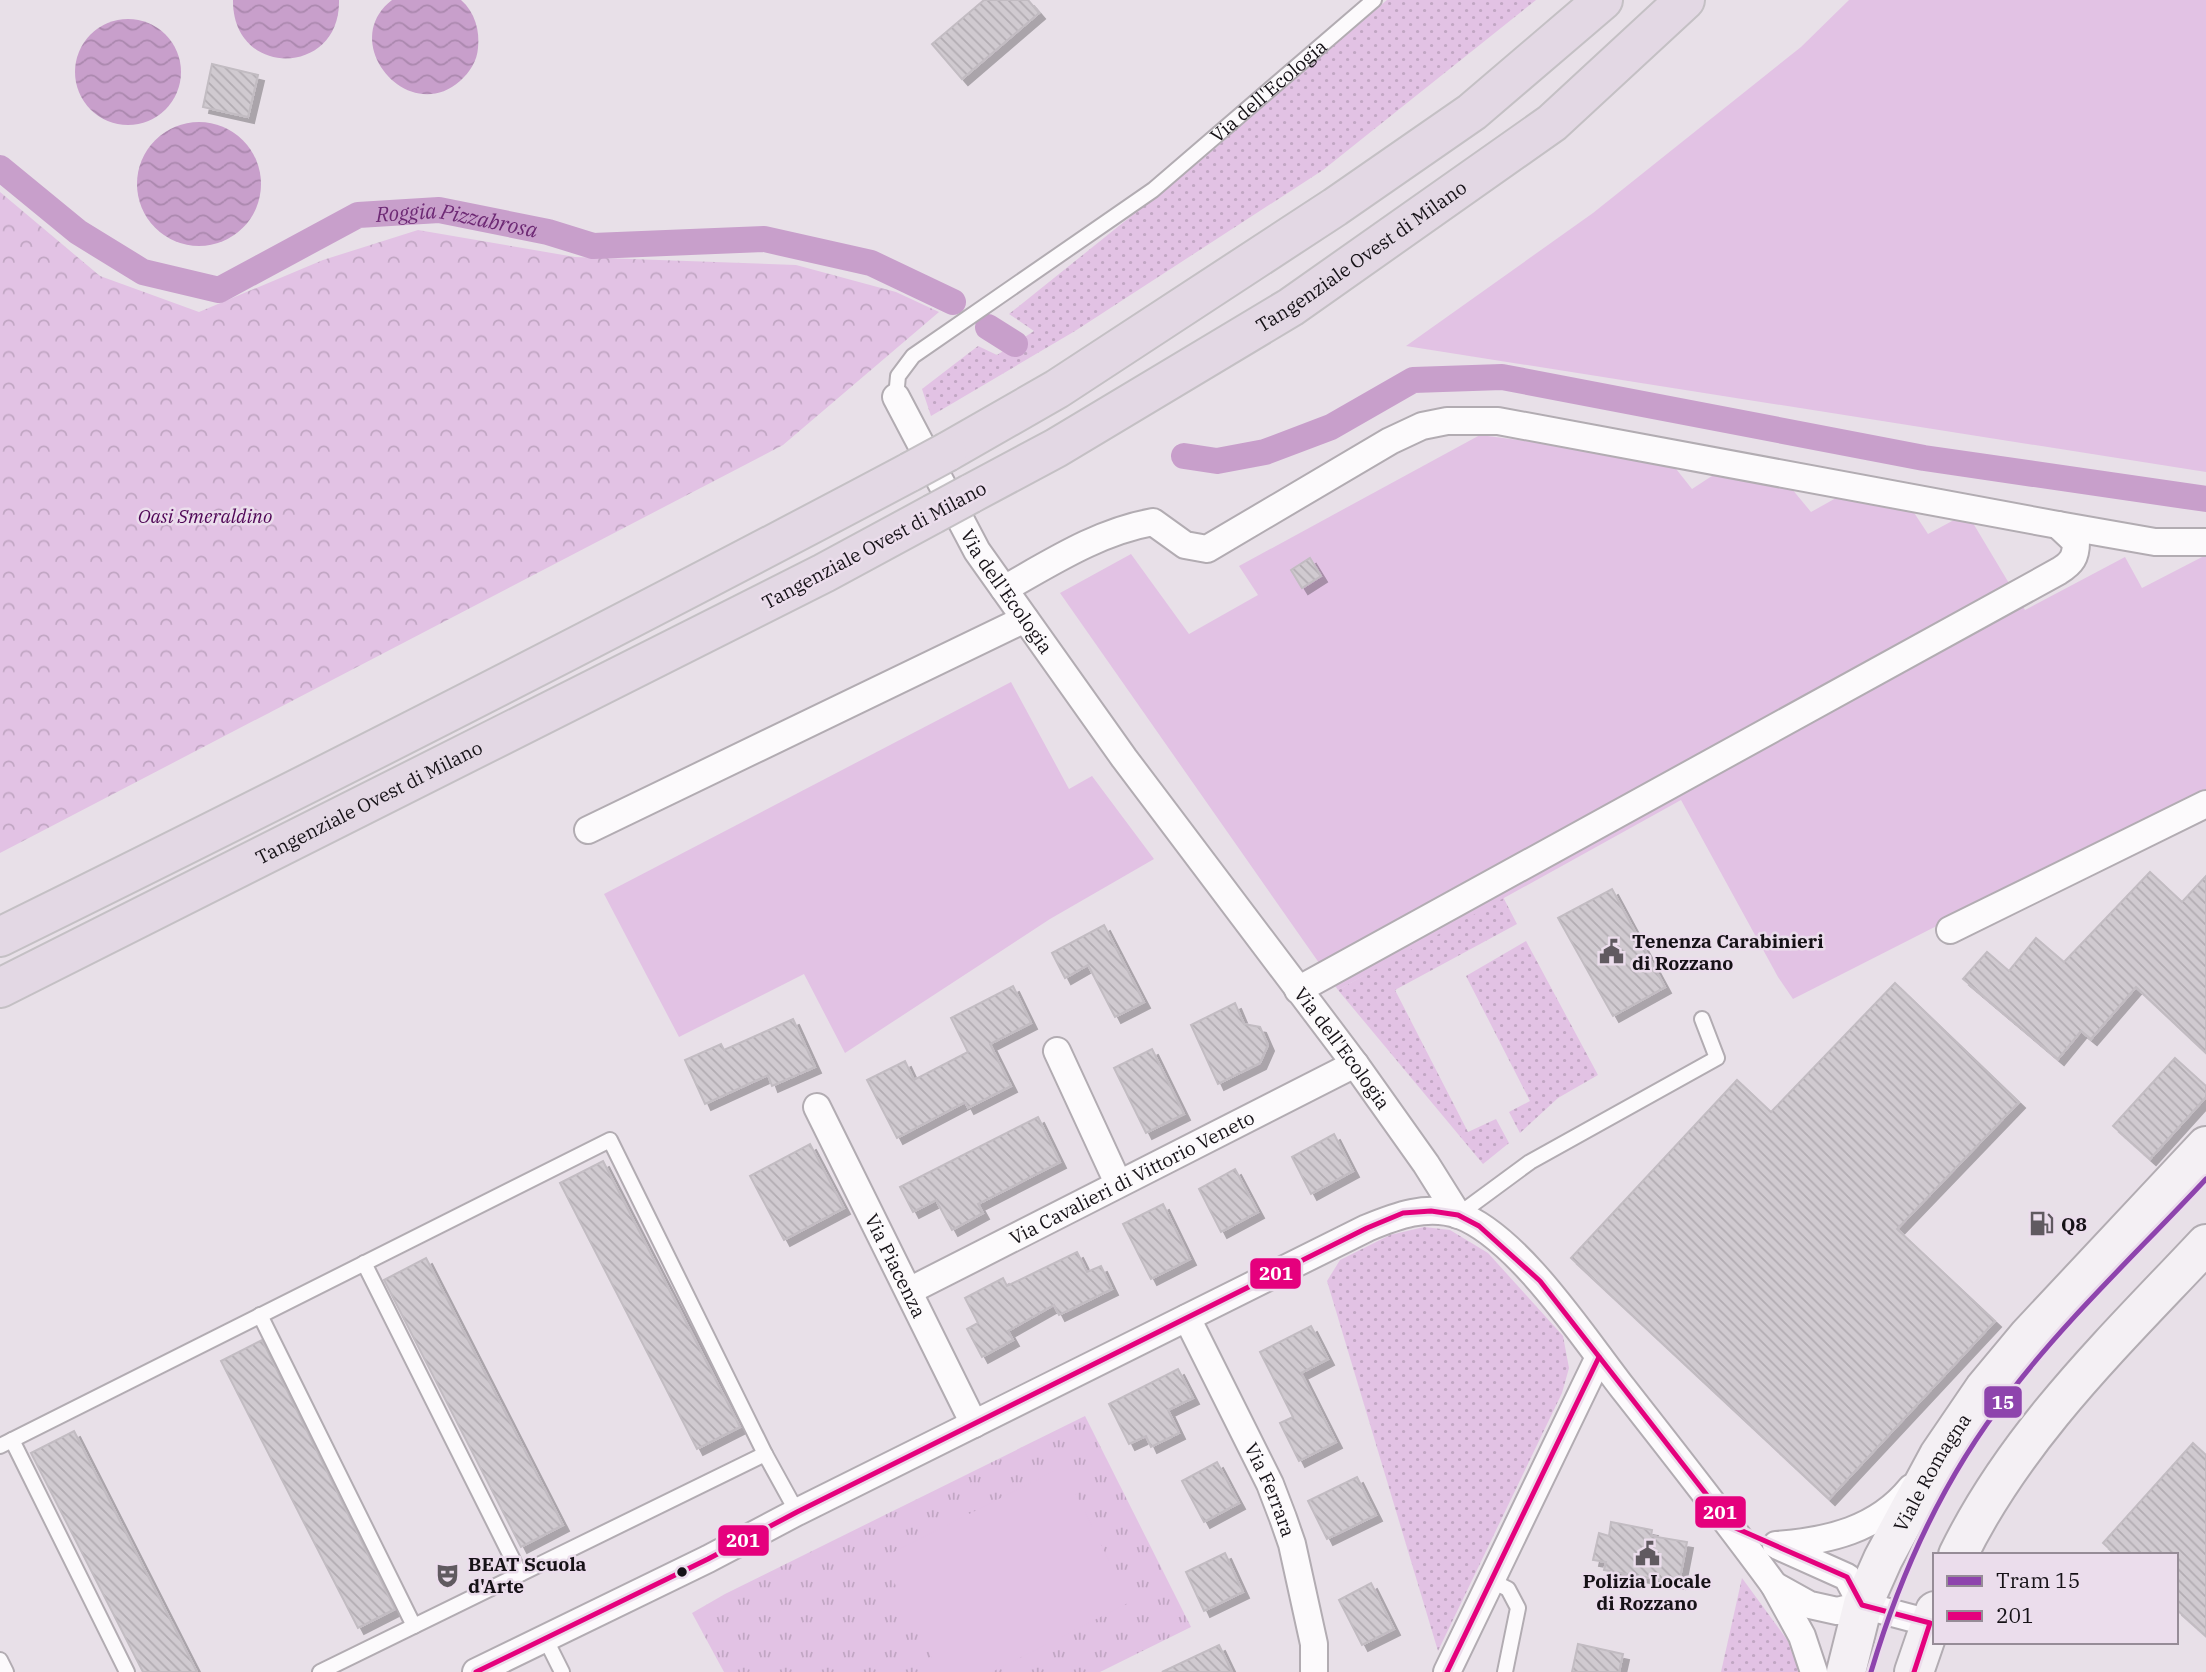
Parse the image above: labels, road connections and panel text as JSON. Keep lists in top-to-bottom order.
{
  "streets": {
    "highway": ["Tangenziale Ovest di Milano"],
    "main road": ["Viale Romagna"],
    "street": [
      "Via dell'Ecologia",
      "Via Cavalieri di Vittorio Veneto",
      "Via Piacenza",
      "Via Ferrara"
    ]
  },
  "crossings": [
    ["Via dell'Ecologia", "Via Cavalieri di Vittorio Veneto"],
    ["Via Cavalieri di Vittorio Veneto", "Via Piacenza"]
  ],
  "water": ["Roggia Pizzabrosa"],
  "parks": ["Oasi Smeraldino"],
  "places": {
    "public building": ["Tenenza Carabinieri di Rozzano", "Polizia Locale di Rozzano"],
    "fuel station": ["Q8"],
    "theatre": ["BEAT Scuola d'Arte"]
  },
  "lines": ["tram line 15", "transit line 201"],
  "legend": ["Tram 15", "201"]
}
